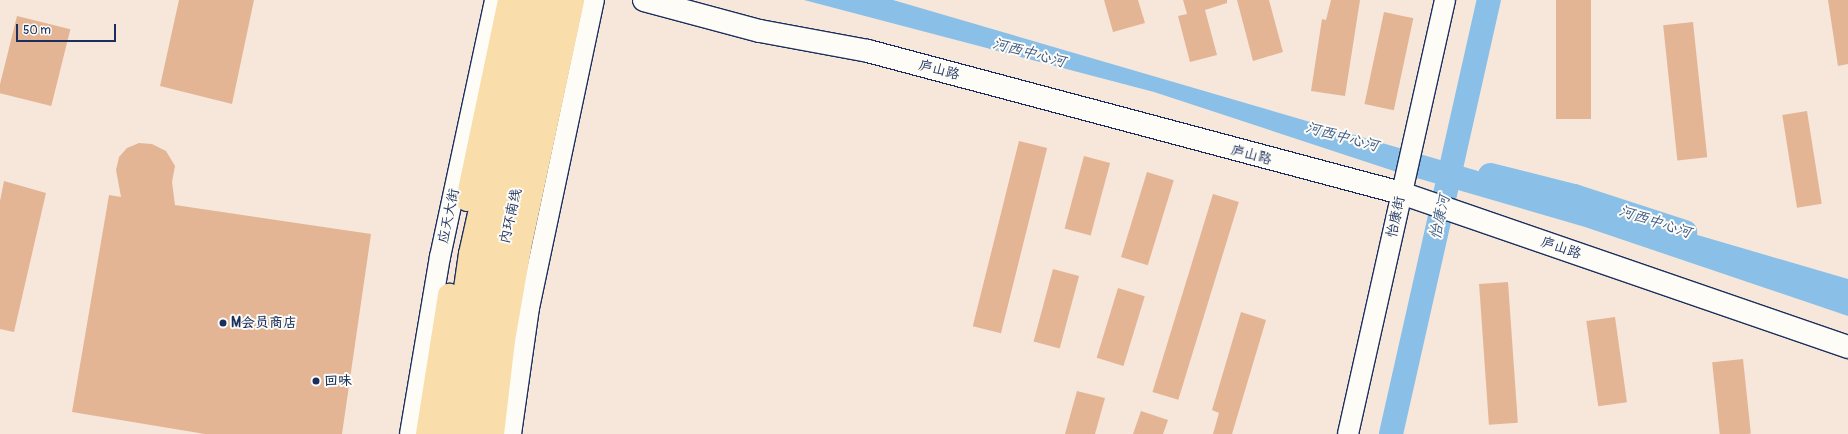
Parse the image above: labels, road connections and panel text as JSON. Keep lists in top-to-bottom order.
{
  "streets": {
    "main road": ["庐山路", "内环南线"],
    "street": ["应天大街", "怡康街"]
  },
  "crossings": [
    ["庐山路", "怡康街"]
  ],
  "water": ["河西中心河", "怡康河"],
  "places": ["M会员商店", "回味"],
  "scale_bar": "50 m"
}
